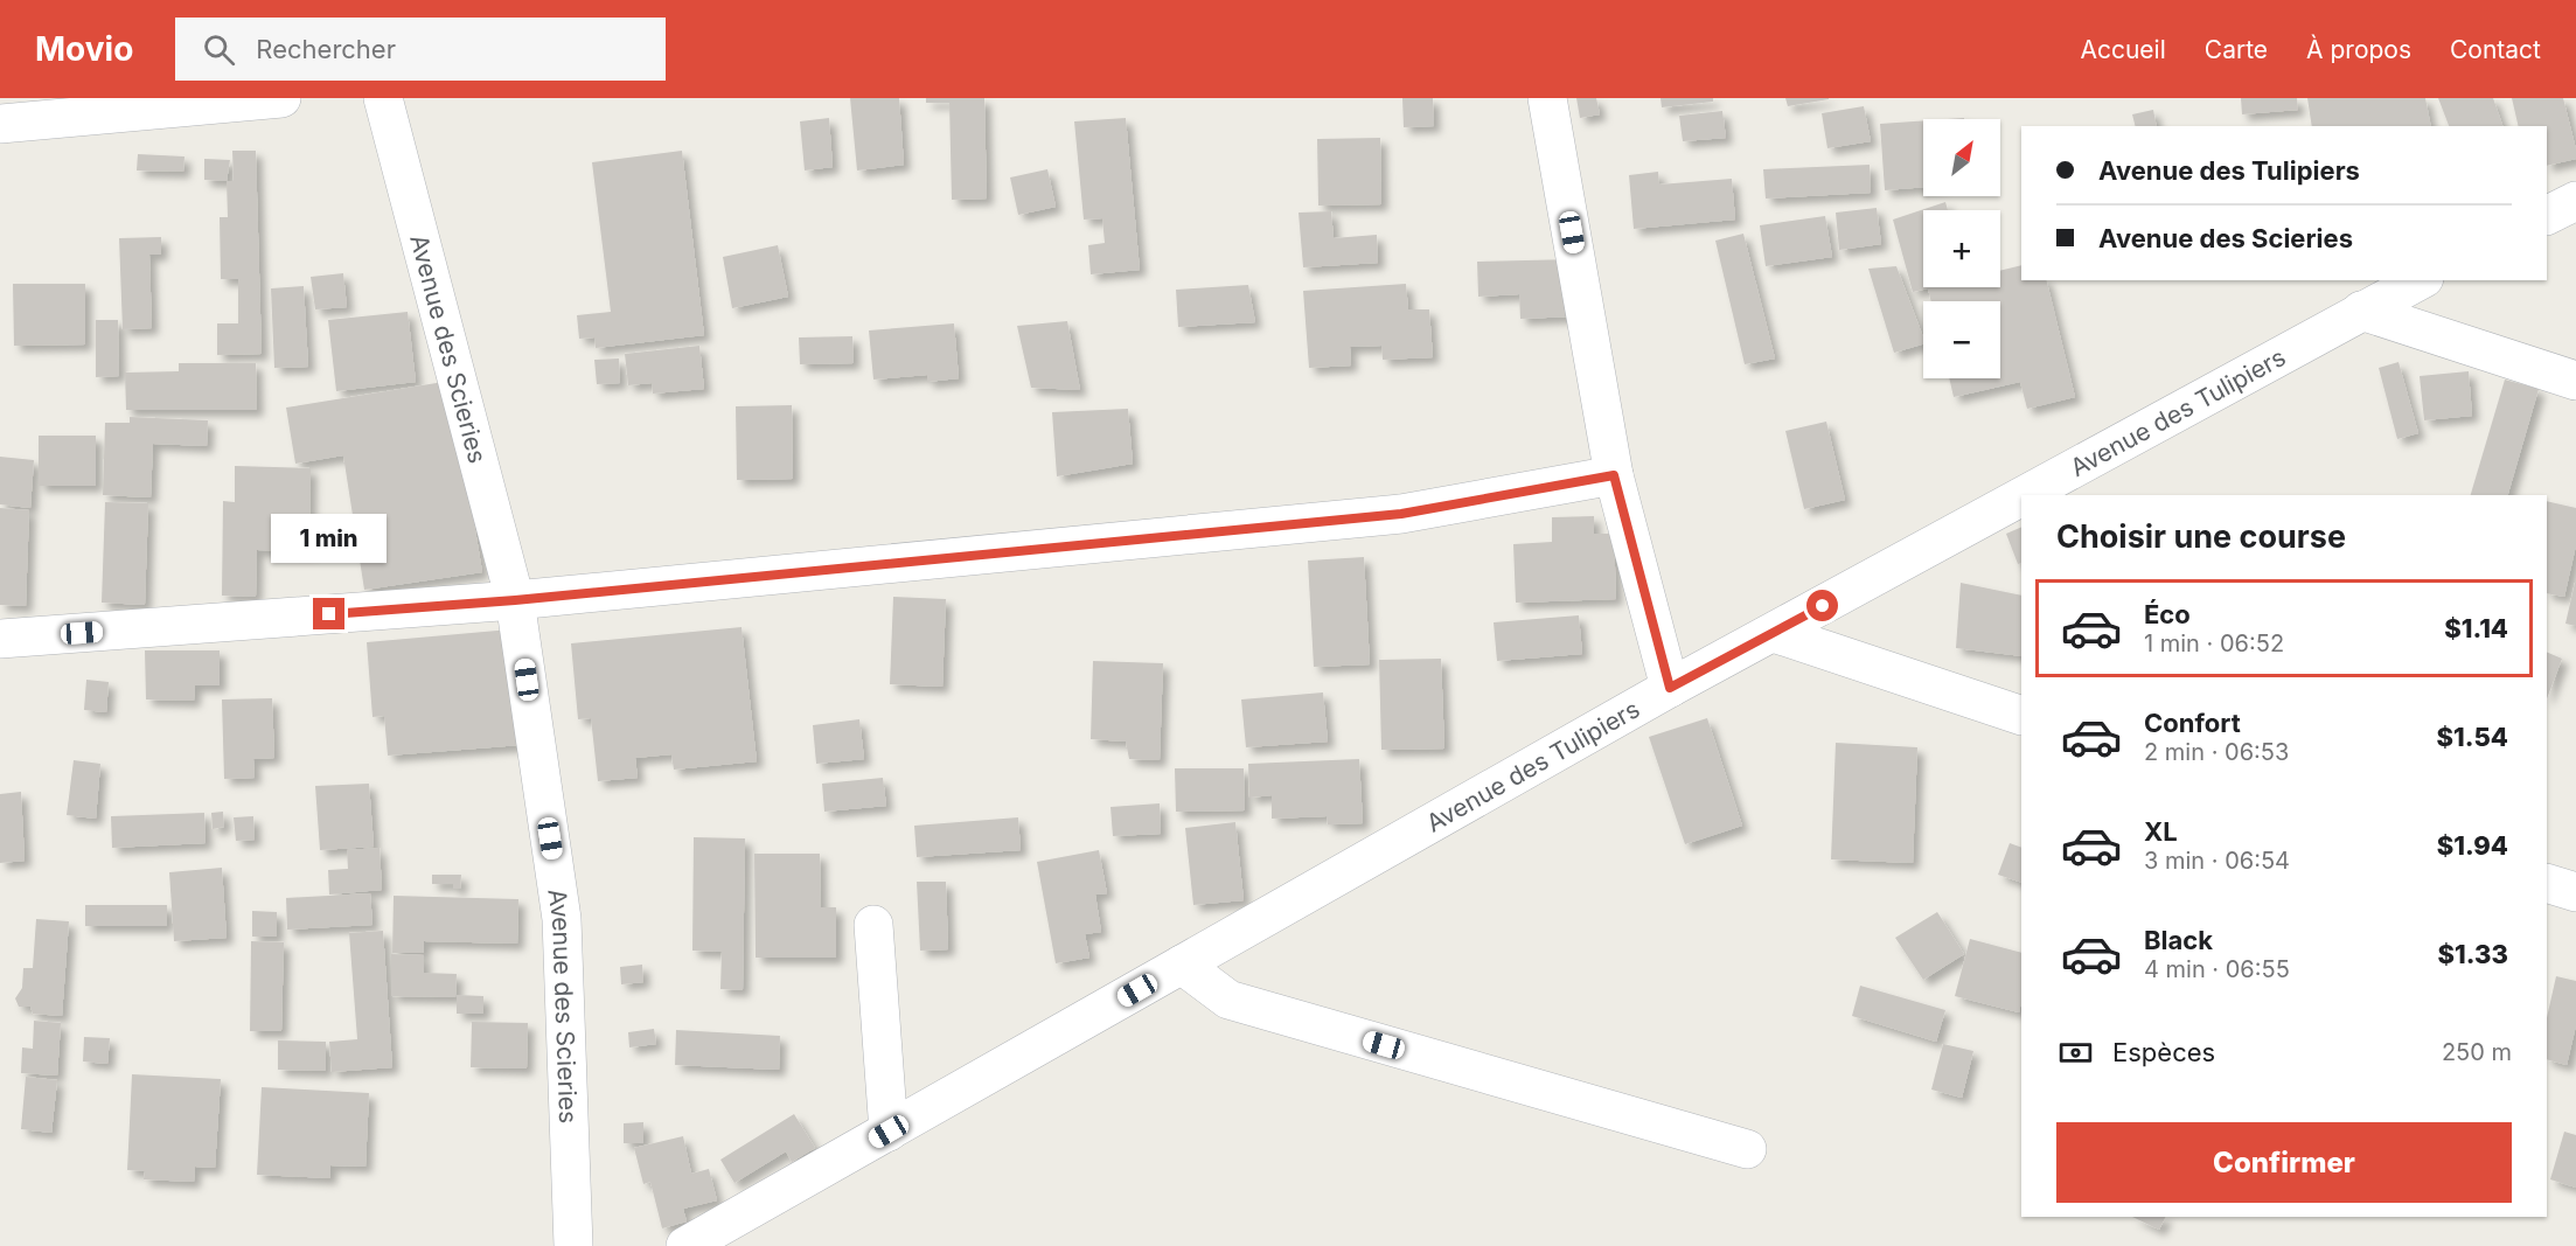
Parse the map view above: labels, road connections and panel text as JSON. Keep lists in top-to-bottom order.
{
  "streets": {
    "street": ["Avenue des Scieries", "Avenue des Tulipiers"]
  },
  "north": "top right",
  "page": {
    "header": "Movio",
    "search": "Rechercher",
    "nav": [
      "Accueil",
      "Carte",
      "À propos",
      "Contact"
    ],
    "map_buttons": ["+", "−"],
    "banner": ["Avenue des Tulipiers", "Avenue des Scieries"],
    "heading": "Choisir une course",
    "bubble": "1 min",
    "list": [
      {
        "name": "Éco",
        "note": "1 min · 06:52",
        "value": "$1.14"
      },
      {
        "name": "Confort",
        "note": "2 min · 06:53",
        "value": "$1.54"
      },
      {
        "name": "XL",
        "note": "3 min · 06:54",
        "value": "$1.94"
      },
      {
        "name": "Black",
        "note": "4 min · 06:55",
        "value": "$1.33"
      }
    ],
    "pay": ["Espèces", "250 m"],
    "buttons": "Confirmer"
  }
}
